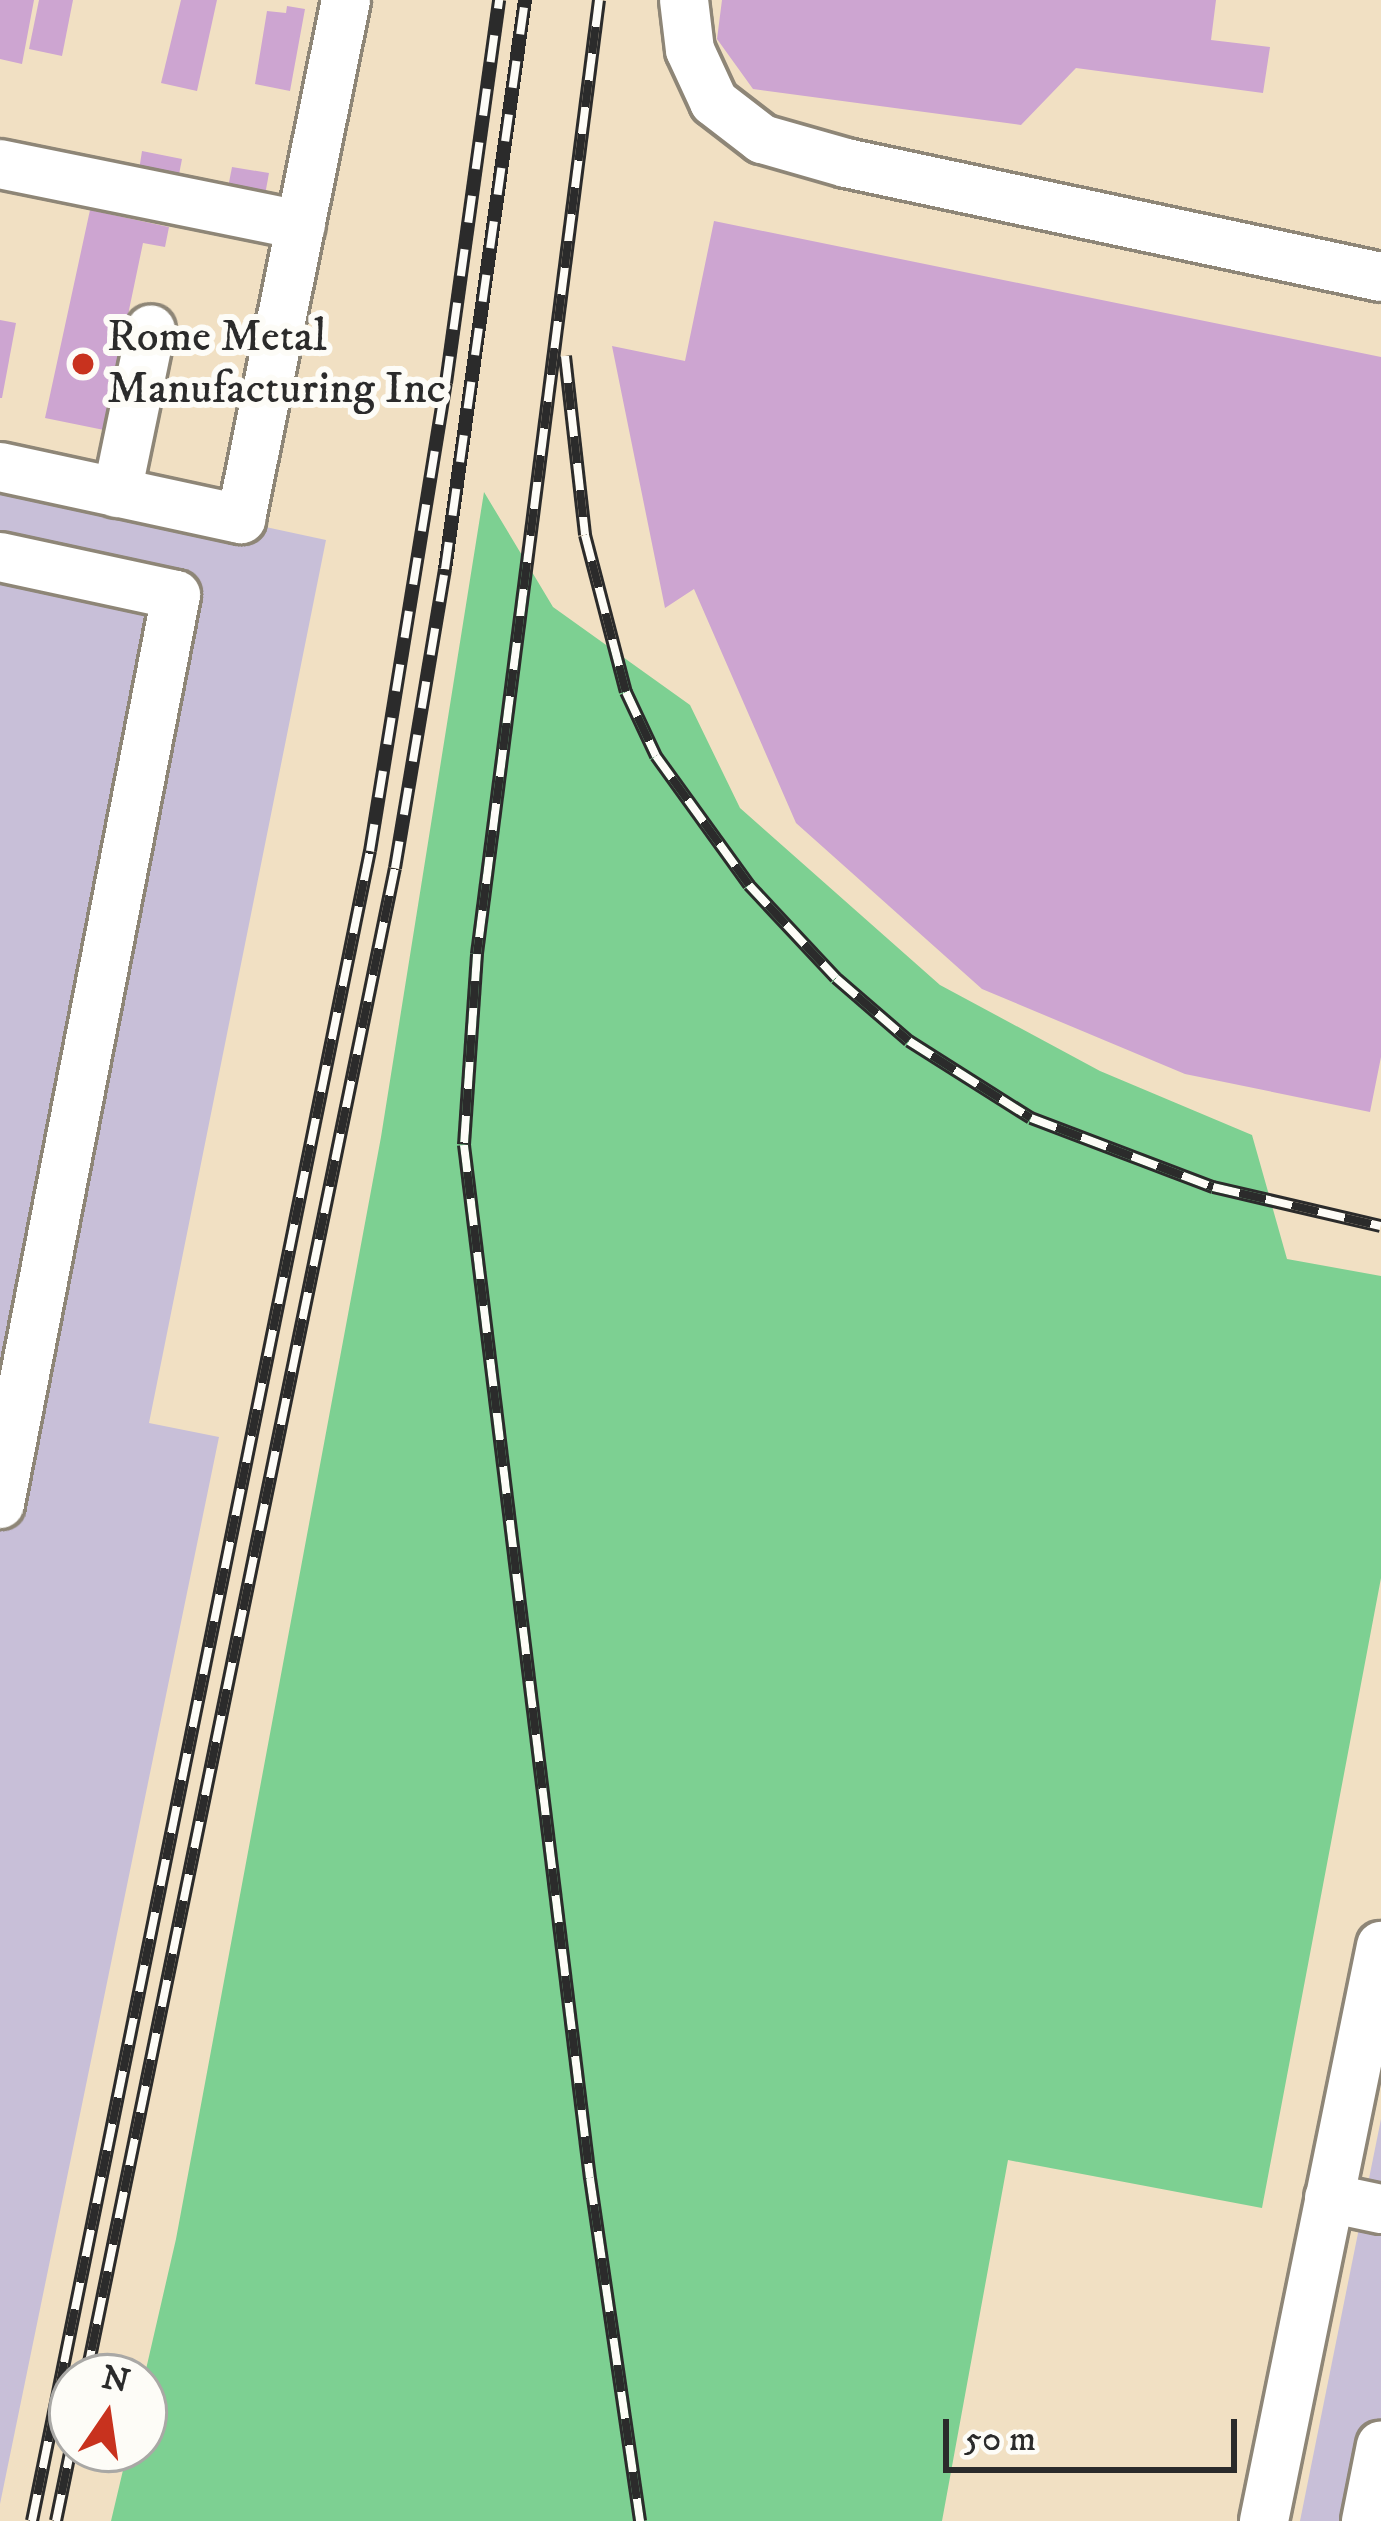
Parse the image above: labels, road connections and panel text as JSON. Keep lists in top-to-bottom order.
{
  "places": ["Rome Metal Manufacturing Inc"],
  "scale_bar": "50 m",
  "north": "top"
}
